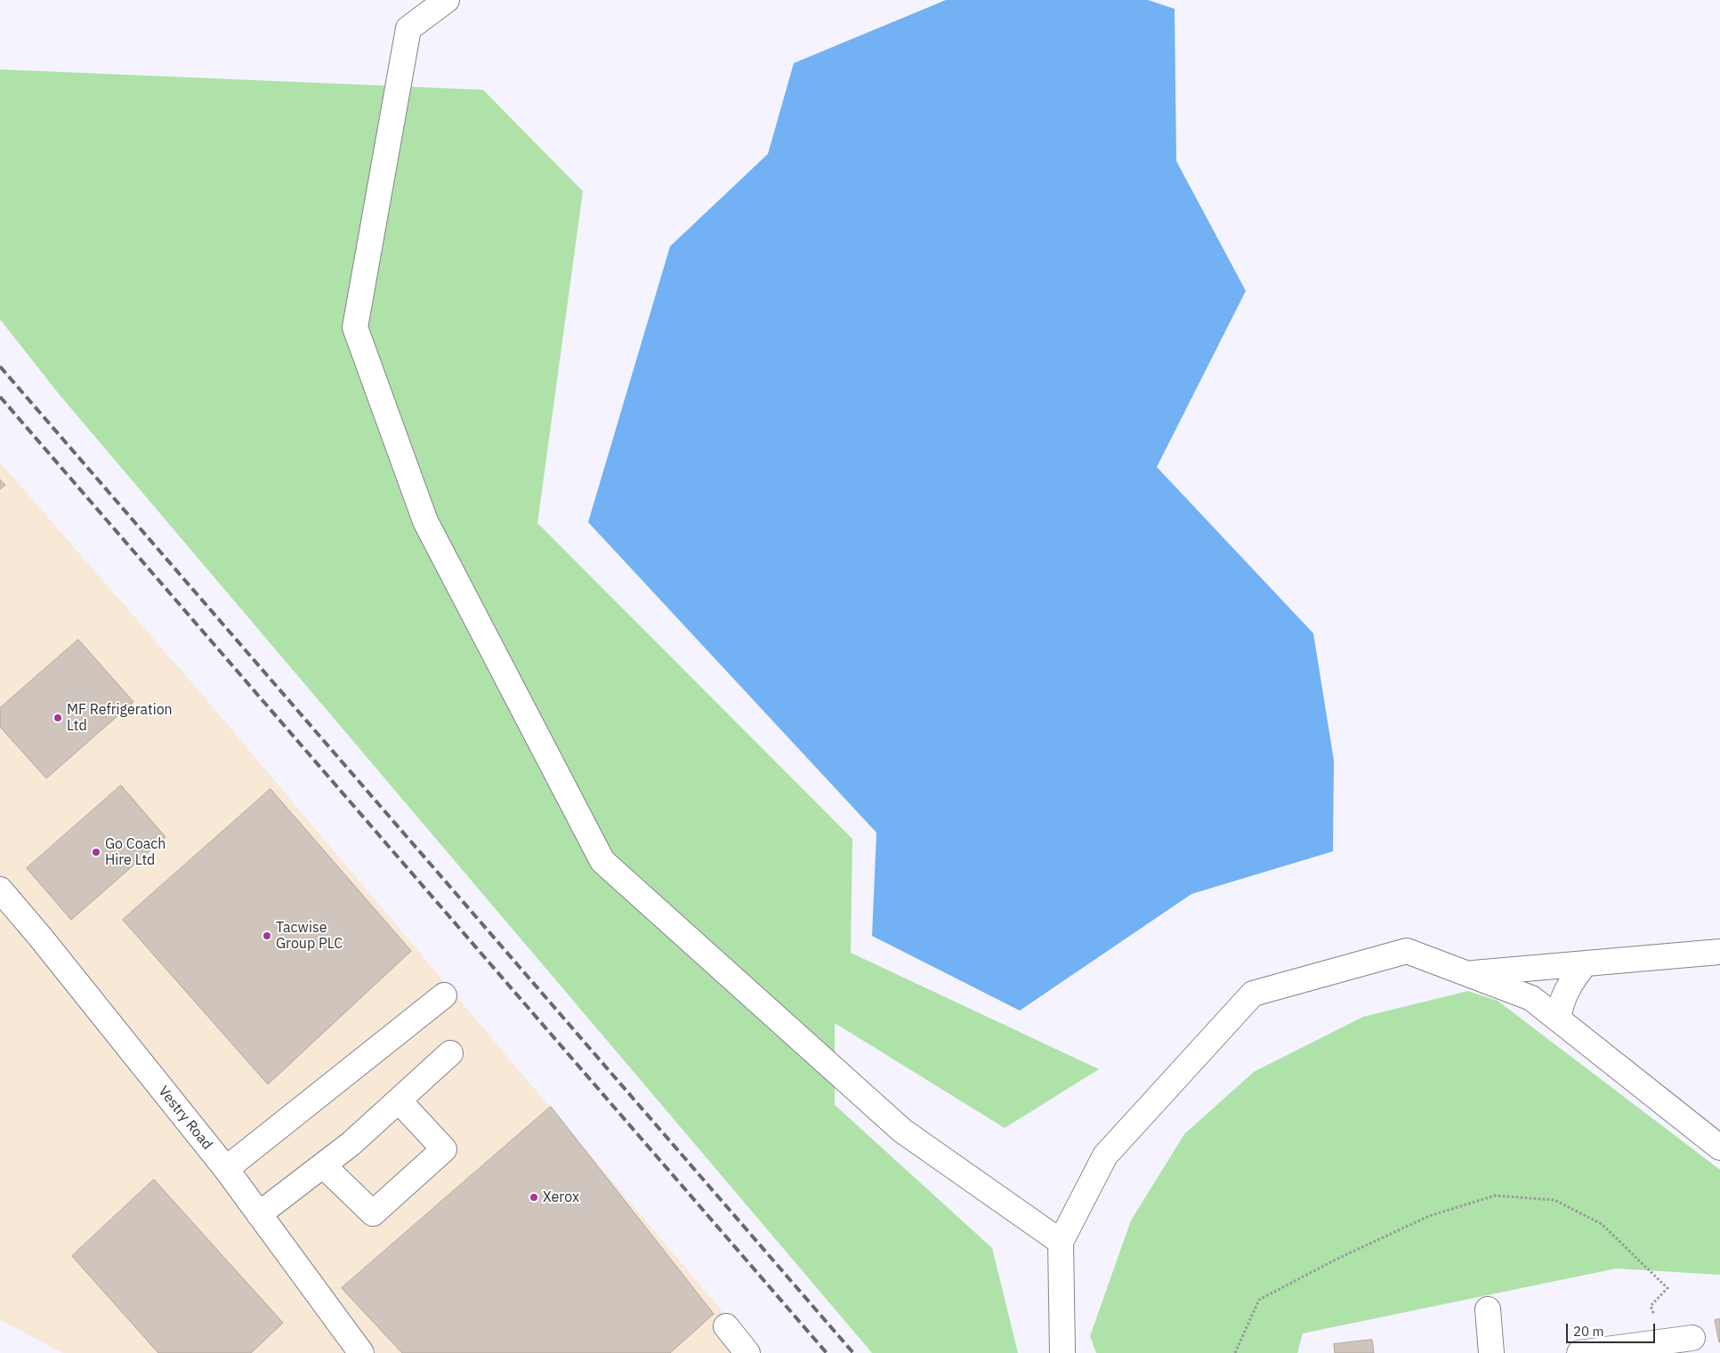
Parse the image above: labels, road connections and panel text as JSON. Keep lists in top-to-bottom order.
{
  "streets": {
    "street": ["Vestry Road"]
  },
  "places": [
    "MF Refrigeration Ltd",
    "Go Coach Hire Ltd",
    "Tacwise Group PLC",
    "Xerox"
  ],
  "scale_bar": "20 m"
}
